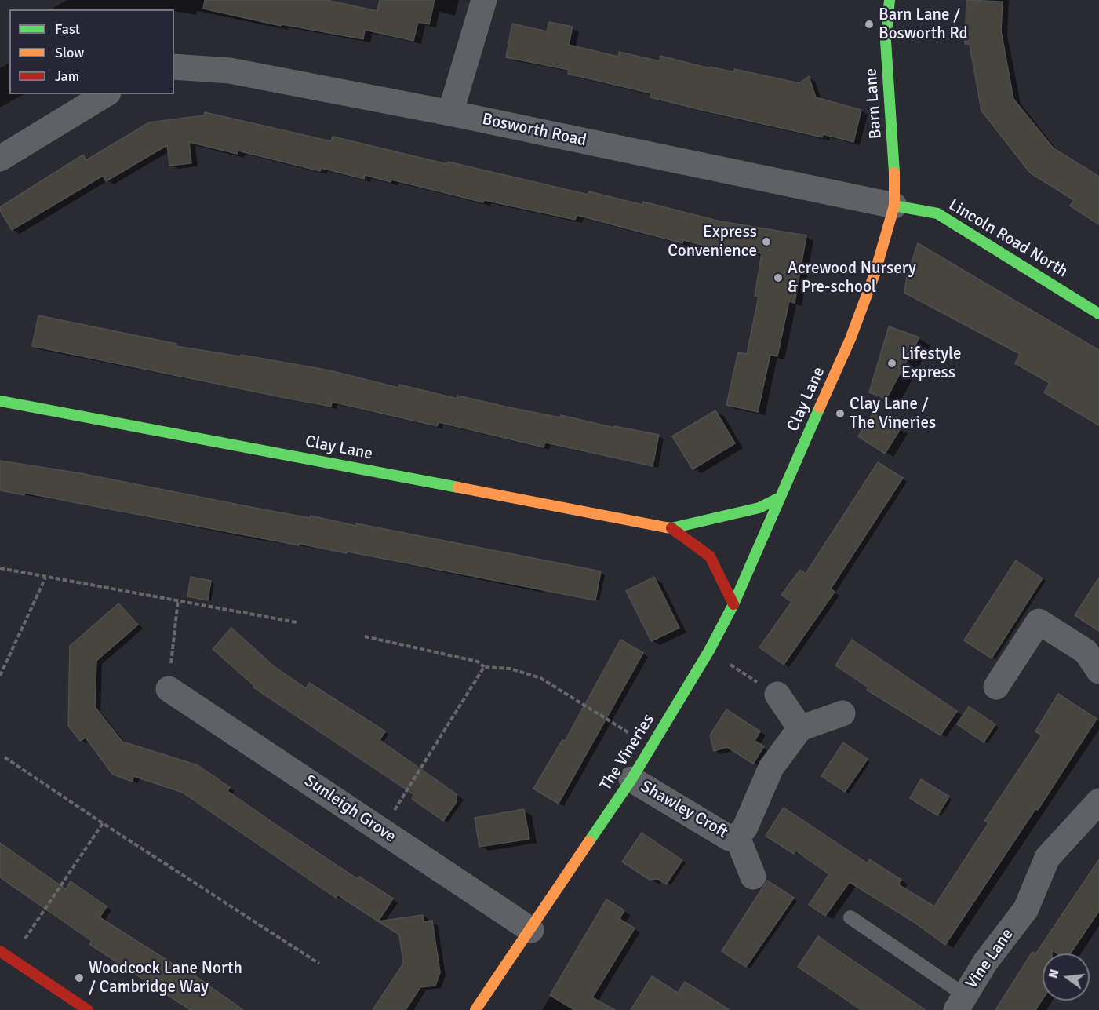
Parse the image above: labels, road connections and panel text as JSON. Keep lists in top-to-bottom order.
{
  "streets": {
    "street": [
      "Barn Lane",
      "Bosworth Road",
      "Lincoln Road North",
      "Clay Lane",
      "The Vineries",
      "Sunleigh Grove",
      "Shawley Croft",
      "Vine Lane"
    ]
  },
  "crossings": [
    ["Barn Lane", "Bosworth Road"],
    ["Barn Lane", "Lincoln Road North"],
    ["Barn Lane", "Clay Lane"],
    ["Bosworth Road", "Lincoln Road North"],
    ["Bosworth Road", "Clay Lane"],
    ["Lincoln Road North", "Clay Lane"],
    ["Clay Lane", "The Vineries"],
    ["The Vineries", "Sunleigh Grove"],
    ["The Vineries", "Shawley Croft"]
  ],
  "places": [
    "Barn Lane / Bosworth Rd",
    "Express Convenience",
    "Acrewood Nursery & Pre-school",
    "Lifestyle Express",
    "Clay Lane / The Vineries",
    "Woodcock Lane North / Cambridge Way"
  ],
  "legend": ["Fast", "Slow", "Jam"],
  "north": "left"
}
